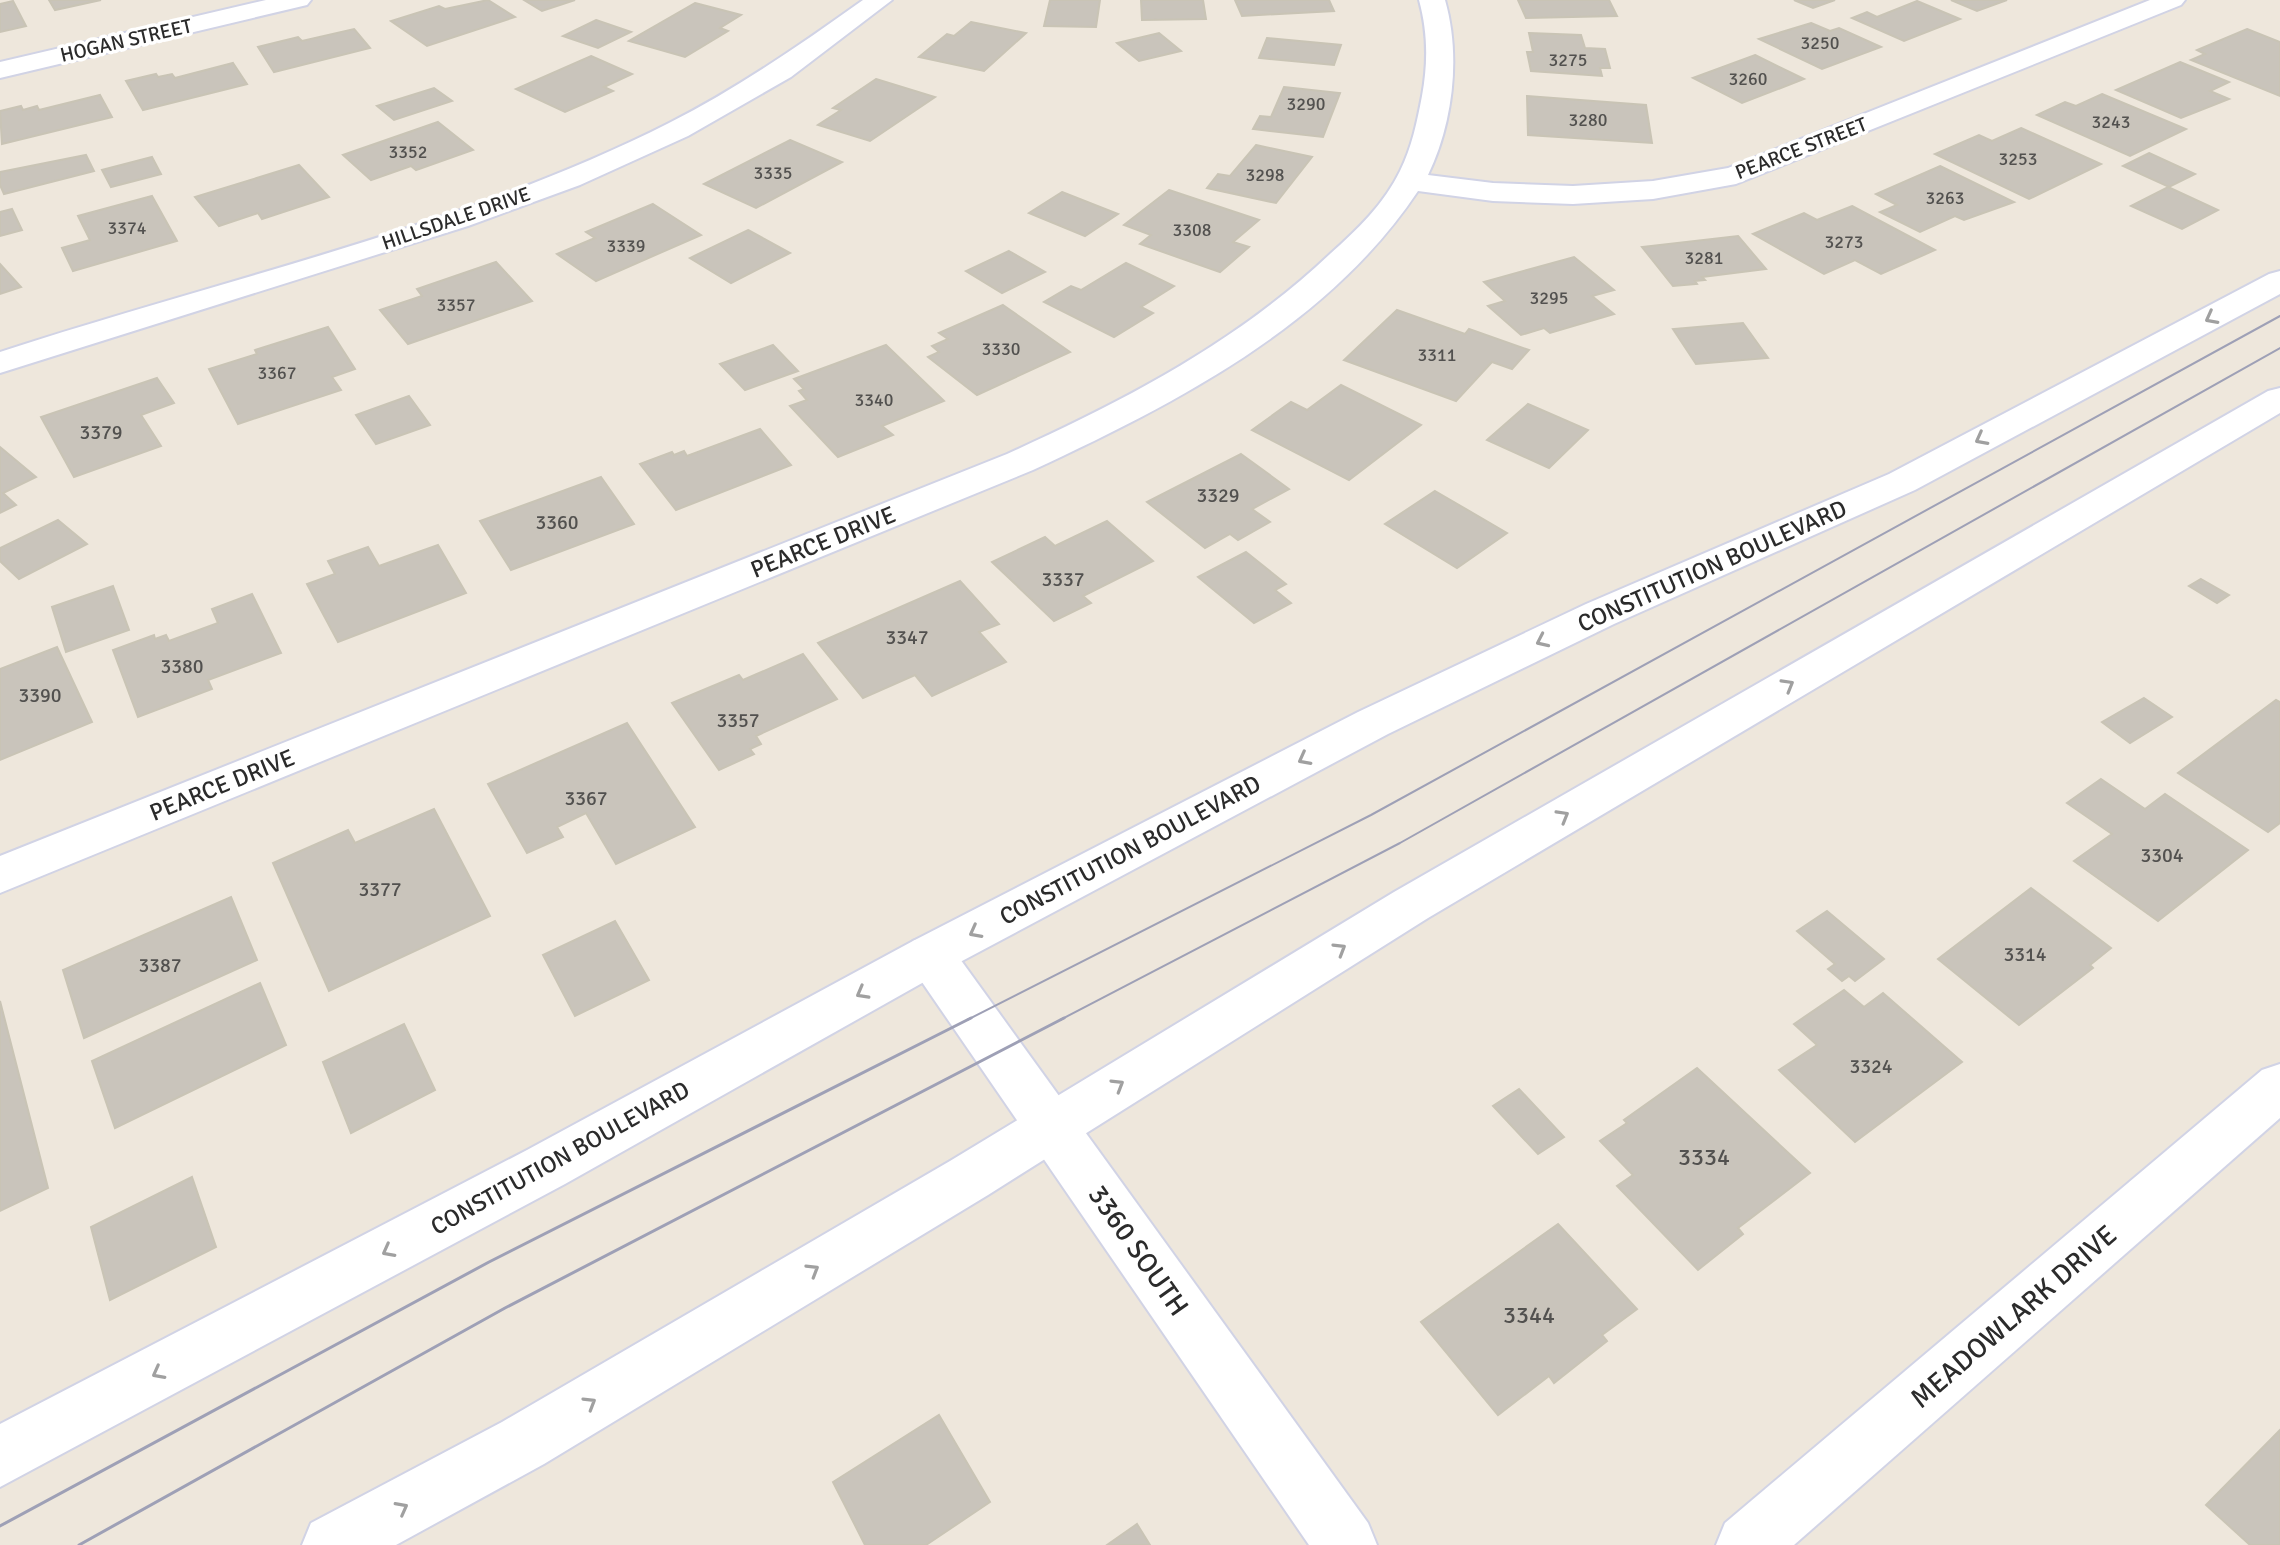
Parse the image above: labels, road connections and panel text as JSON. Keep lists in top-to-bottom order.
{
  "streets": {
    "street": [
      "HOGAN STREET",
      "PEARCE STREET",
      "HILLSDALE DRIVE",
      "PEARCE DRIVE",
      "CONSTITUTION BOULEVARD",
      "3360 SOUTH",
      "MEADOWLARK DRIVE"
    ]
  },
  "crossings": [
    ["PEARCE STREET", "PEARCE DRIVE"],
    ["CONSTITUTION BOULEVARD", "3360 SOUTH"]
  ],
  "house_numbers": [
    "3250",
    "3275",
    "3260",
    "3290",
    "3280",
    "3243",
    "3352",
    "3253",
    "3335",
    "3298",
    "3263",
    "3374",
    "3308",
    "3273",
    "3339",
    "3281",
    "3295",
    "3357",
    "3330",
    "3311",
    "3367",
    "3340",
    "3379",
    "3329",
    "3360",
    "3337",
    "3347",
    "3380",
    "3390",
    "3357",
    "3367",
    "3304",
    "3377",
    "3314",
    "3387",
    "3324",
    "3334",
    "3344"
  ]
}
